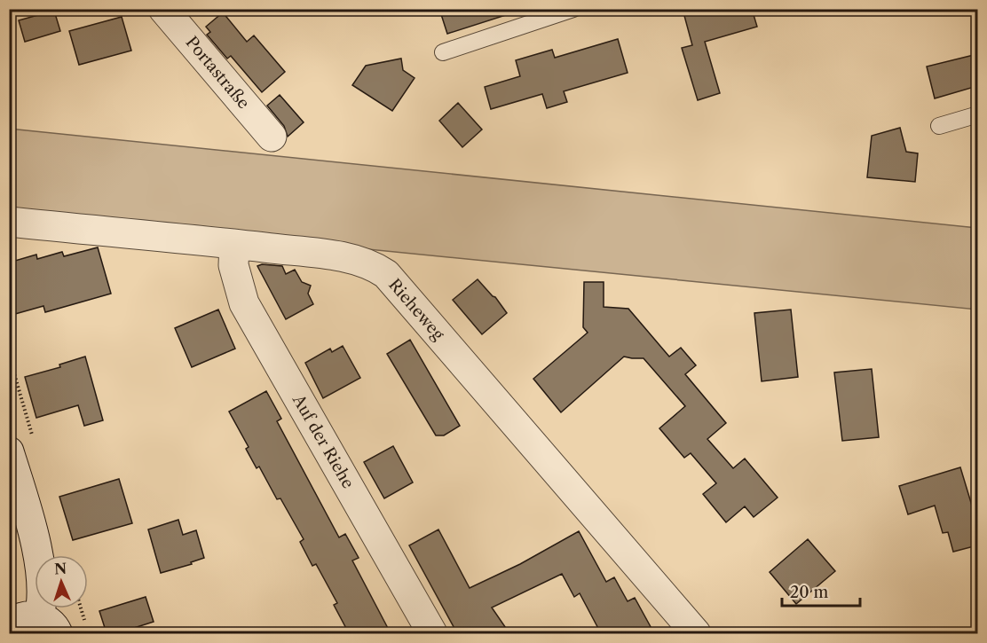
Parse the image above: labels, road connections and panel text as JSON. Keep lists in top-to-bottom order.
{
  "streets": {
    "street": ["Portastraße", "Rieheweg", "Auf der Riehe"]
  },
  "crossings": [
    ["Rieheweg", "Auf der Riehe"]
  ],
  "scale_bar": "20 m",
  "north": "top"
}
